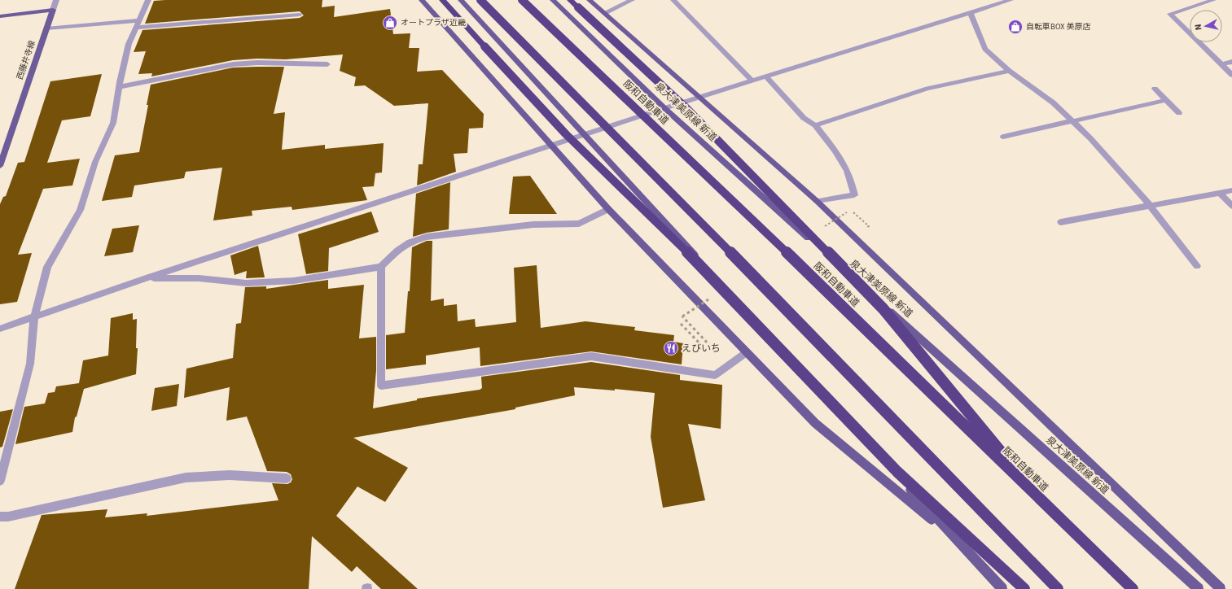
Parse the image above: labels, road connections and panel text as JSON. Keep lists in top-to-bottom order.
{
  "streets": {
    "highway": ["阪和自動車道"],
    "main road": ["西藤井寺線", "泉大津美原線 新道"]
  },
  "places": {
    "shop": ["オートプラザ近畿", "自転車BOX 美原店"],
    "restaurant": ["えびいち"]
  },
  "north": "left"
}
